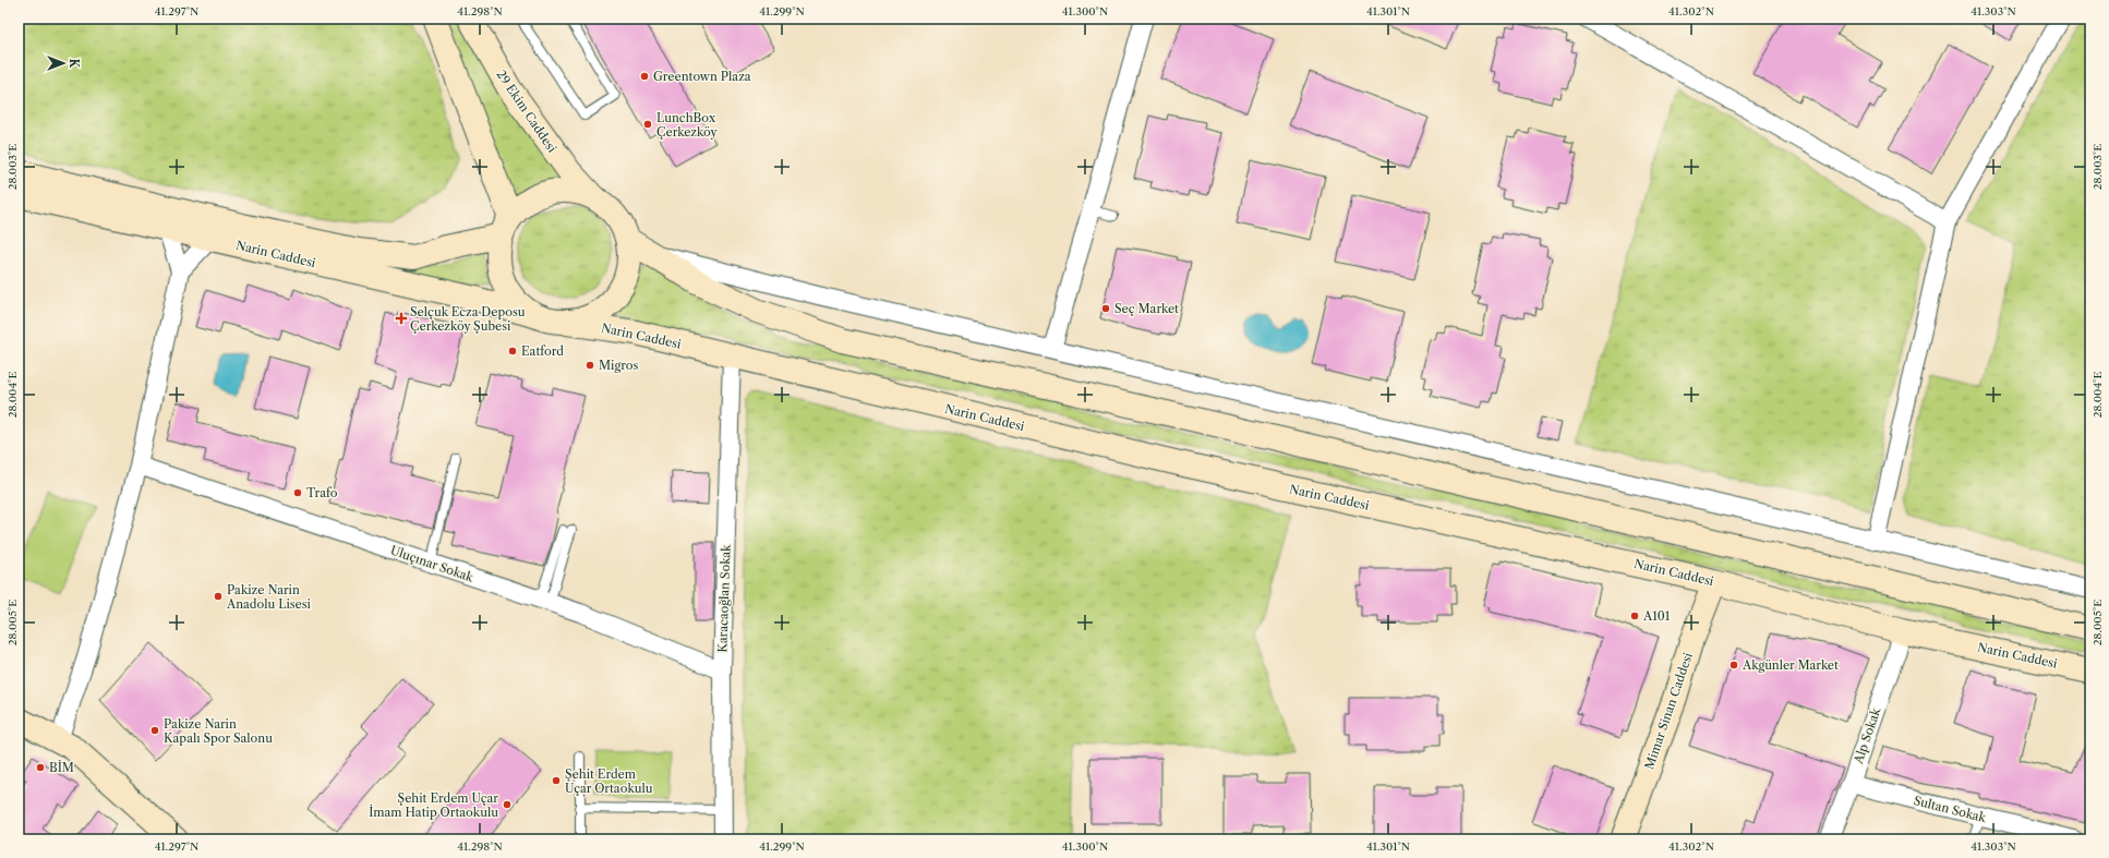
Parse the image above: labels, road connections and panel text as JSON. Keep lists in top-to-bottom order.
{
  "streets": {
    "main road": ["29 Ekim Caddesi", "Narin Caddesi", "Mimar Sinan Caddesi"],
    "street": [
      "Uluçınar Sokak",
      "Karacaoğlan Sokak",
      "Alp Sokak",
      "Sultan Sokak"
    ]
  },
  "crossings": [
    ["29 Ekim Caddesi", "Narin Caddesi"],
    ["Narin Caddesi", "Karacaoğlan Sokak"],
    ["Narin Caddesi", "Mimar Sinan Caddesi"],
    ["Narin Caddesi", "Alp Sokak"],
    ["Uluçınar Sokak", "Karacaoğlan Sokak"],
    ["Alp Sokak", "Sultan Sokak"]
  ],
  "places": {
    "other": [
      "Greentown Plaza",
      "LunchBox Çerkezköy",
      "Seç Market",
      "Eatford",
      "Migros",
      "Trafo",
      "Pakize Narin Anadolu Lisesi",
      "A101",
      "Akgünler Market",
      "Pakize Narin Kapalı Spor Salonu",
      "BİM",
      "Şehit Erdem Uçar Ortaokulu",
      "Şehit Erdem Uçar İmam Hatip Ortaokulu"
    ],
    "health": ["Selçuk Ecza Deposu Çerkezköy Şubesi"]
  },
  "north": "right",
  "coordinates": [
    "41.297°N",
    "41.298°N",
    "41.299°N",
    "41.300°N",
    "41.301°N",
    "41.302°N",
    "41.303°N",
    "28.003°E",
    "28.004°E",
    "28.005°E"
  ]
}
